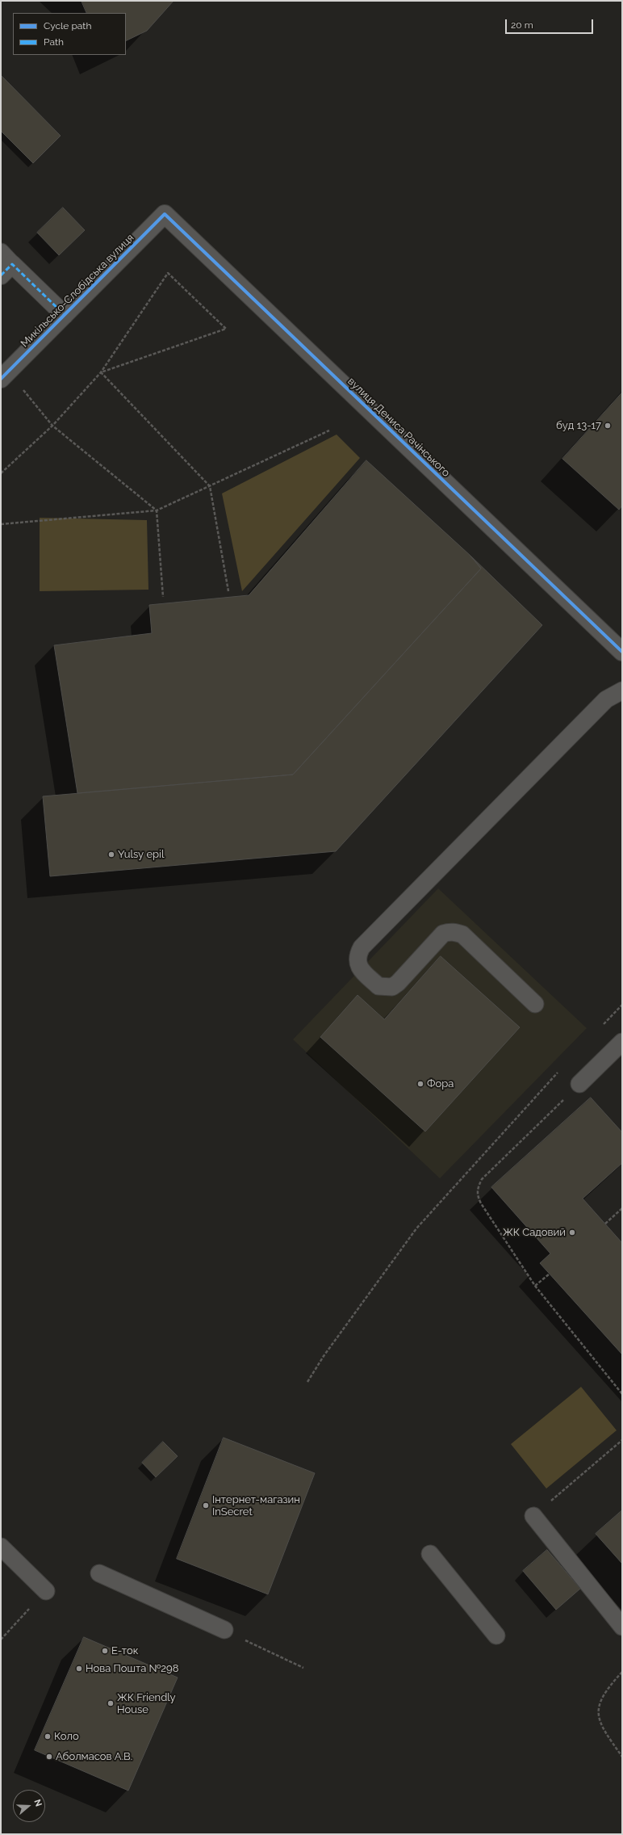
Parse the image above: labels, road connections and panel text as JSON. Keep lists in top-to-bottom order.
{
  "streets": {
    "street": ["Микільсько-Слобідська вулиця", "вулиця Дениса Рачінського"]
  },
  "crossings": [
    ["Микільсько-Слобідська вулиця", "вулиця Дениса Рачінського"]
  ],
  "places": [
    "буд 13-17",
    "Yulsy epil",
    "Фора",
    "ЖК Садовий",
    "Інтернет-магазин InSecret",
    "Е-ток",
    "Нова Пошта №298",
    "ЖК Friendly House",
    "Коло",
    "Аболмасов А.В."
  ],
  "legend": ["Cycle path", "Path"],
  "scale_bar": "20 m",
  "north": "right"
}
